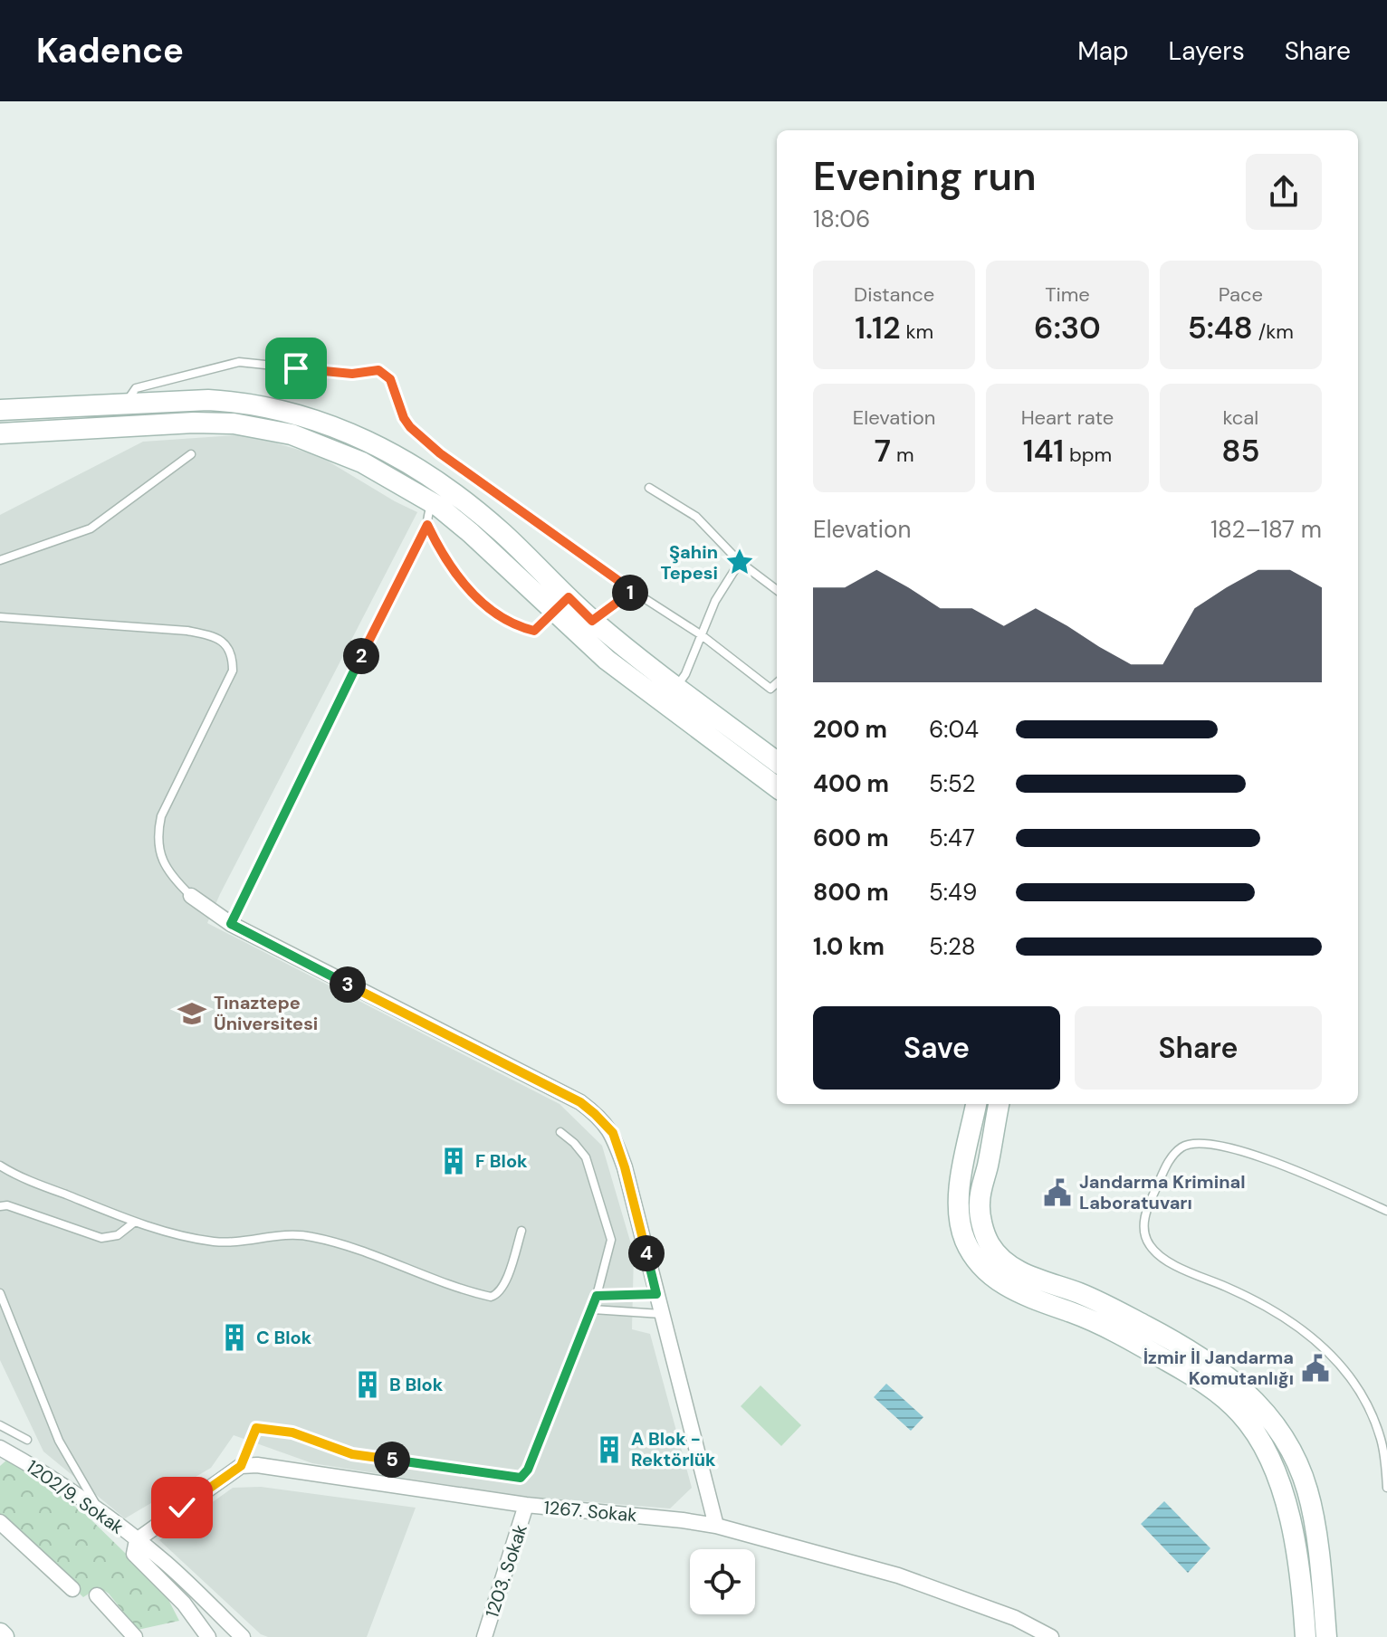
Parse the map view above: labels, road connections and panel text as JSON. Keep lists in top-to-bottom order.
{
  "streets": {
    "street": ["1202/9. Sokak", "1267. Sokak", "1203. Sokak"]
  },
  "crossings": [
    ["1267. Sokak", "1203. Sokak"]
  ],
  "places": {
    "place": ["Şahin Tepesi"],
    "school or university": ["Tınaztepe Üniversitesi"],
    "building": [
      "F Blok",
      "C Blok",
      "B Blok",
      "A Blok - Rektörlük"
    ],
    "public building": ["Jandarma Kriminal Laboratuvarı", "İzmir İl Jandarma Komutanlığı"]
  },
  "page": {
    "header": "Kadence",
    "nav": ["Map", "Layers", "Share"],
    "heading": ["Evening run", "18:06"],
    "stats": [
      ["Distance", "1.12 km"],
      ["Time", "6:30"],
      ["Pace", "5:48 /km"],
      ["Elevation", "7 m"],
      ["Heart rate", "141 bpm"],
      ["kcal", "85"]
    ],
    "chart": ["Elevation", "182–187 m"],
    "pins": [
      "1",
      "2",
      "3",
      "4",
      "5"
    ],
    "list": [
      {
        "name": "200 m",
        "note": "6:04"
      },
      {
        "name": "400 m",
        "note": "5:52"
      },
      {
        "name": "600 m",
        "note": "5:47"
      },
      {
        "name": "800 m",
        "note": "5:49"
      },
      {
        "name": "1.0 km",
        "note": "5:28"
      }
    ],
    "buttons": ["Save", "Share"]
  }
}
